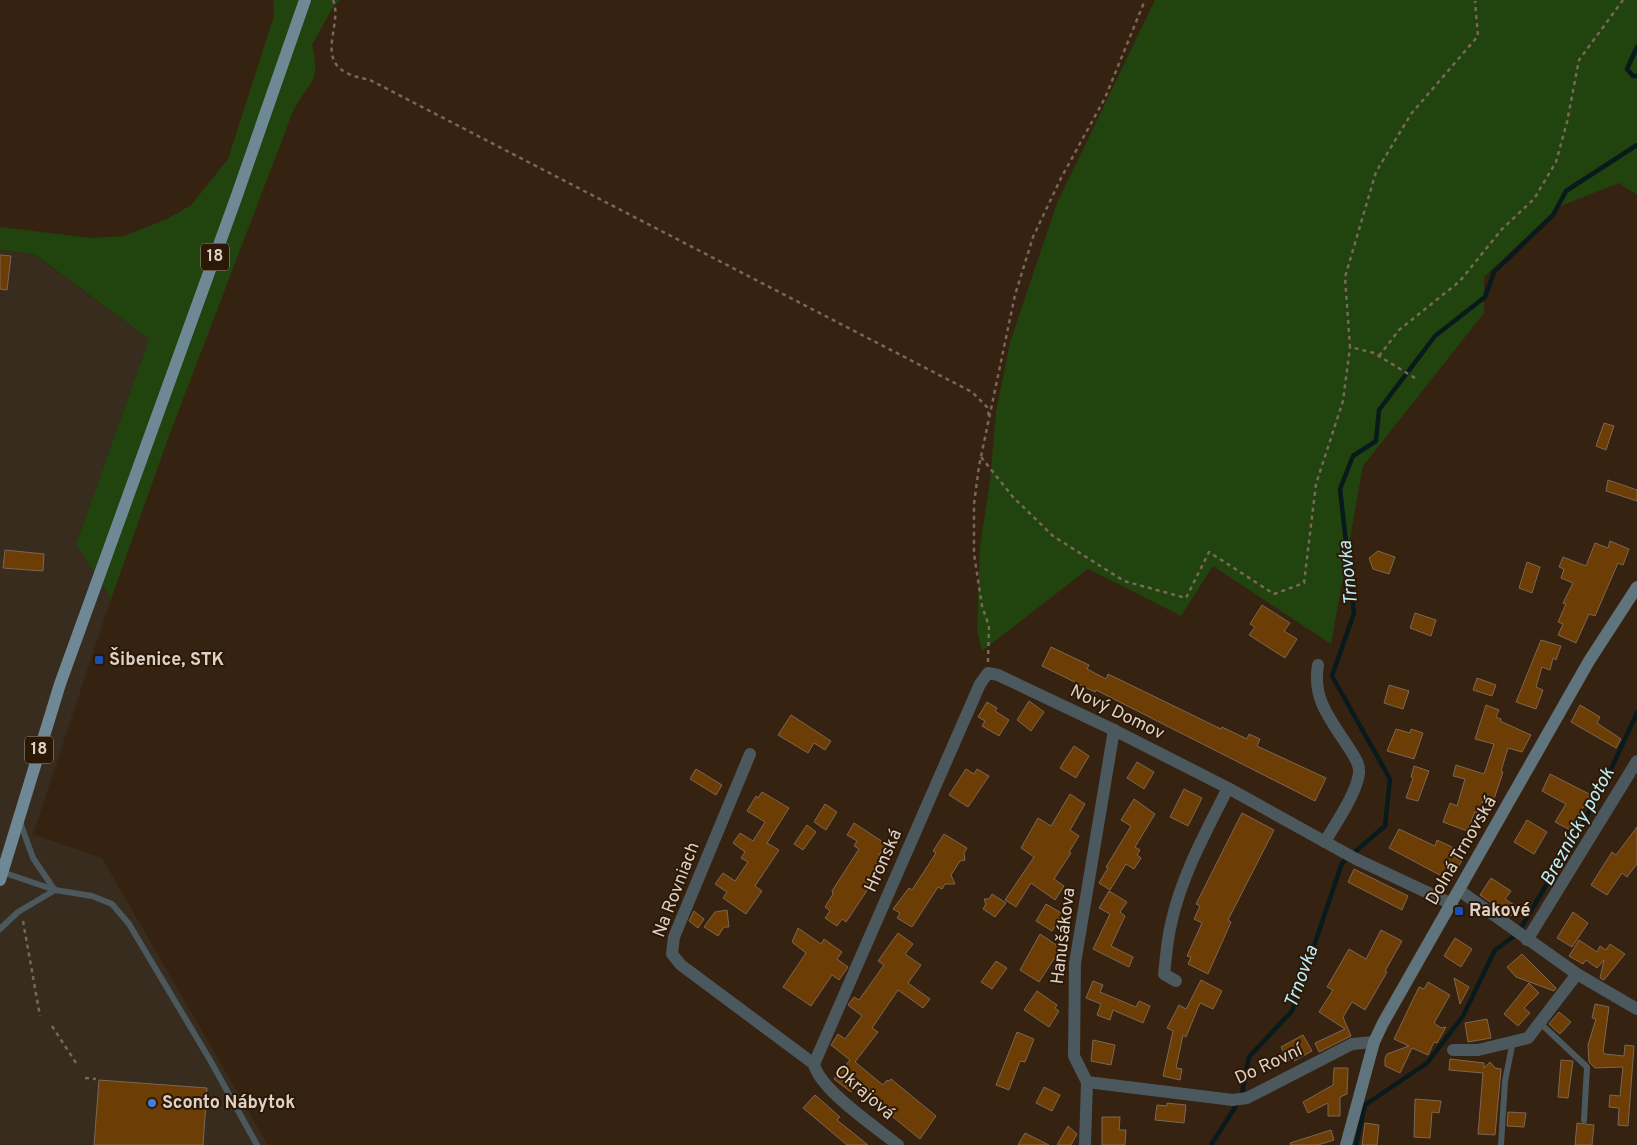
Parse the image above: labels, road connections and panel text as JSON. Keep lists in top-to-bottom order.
{
  "streets": {
    "main road": ["18"],
    "street": [
      "Nový Domov",
      "Dolná Trnovská",
      "Hronská",
      "Na Rovniach",
      "Hanušákova",
      "Do Rovní",
      "Okrajová"
    ]
  },
  "crossings": [
    ["Nový Domov", "Dolná Trnovská"],
    ["Nový Domov", "Hronská"],
    ["Nový Domov", "Hanušákova"],
    ["Dolná Trnovská", "Do Rovní"],
    ["Hronská", "Na Rovniach"],
    ["Hronská", "Okrajová"],
    ["Na Rovniach", "Okrajová"],
    ["Hanušákova", "Do Rovní"]
  ],
  "water": ["Trnovka", "Breznícky potok"],
  "places": {
    "transit": ["Šibenice, STK", "Rakové"],
    "other": ["Sconto Nábytok"]
  }
}
